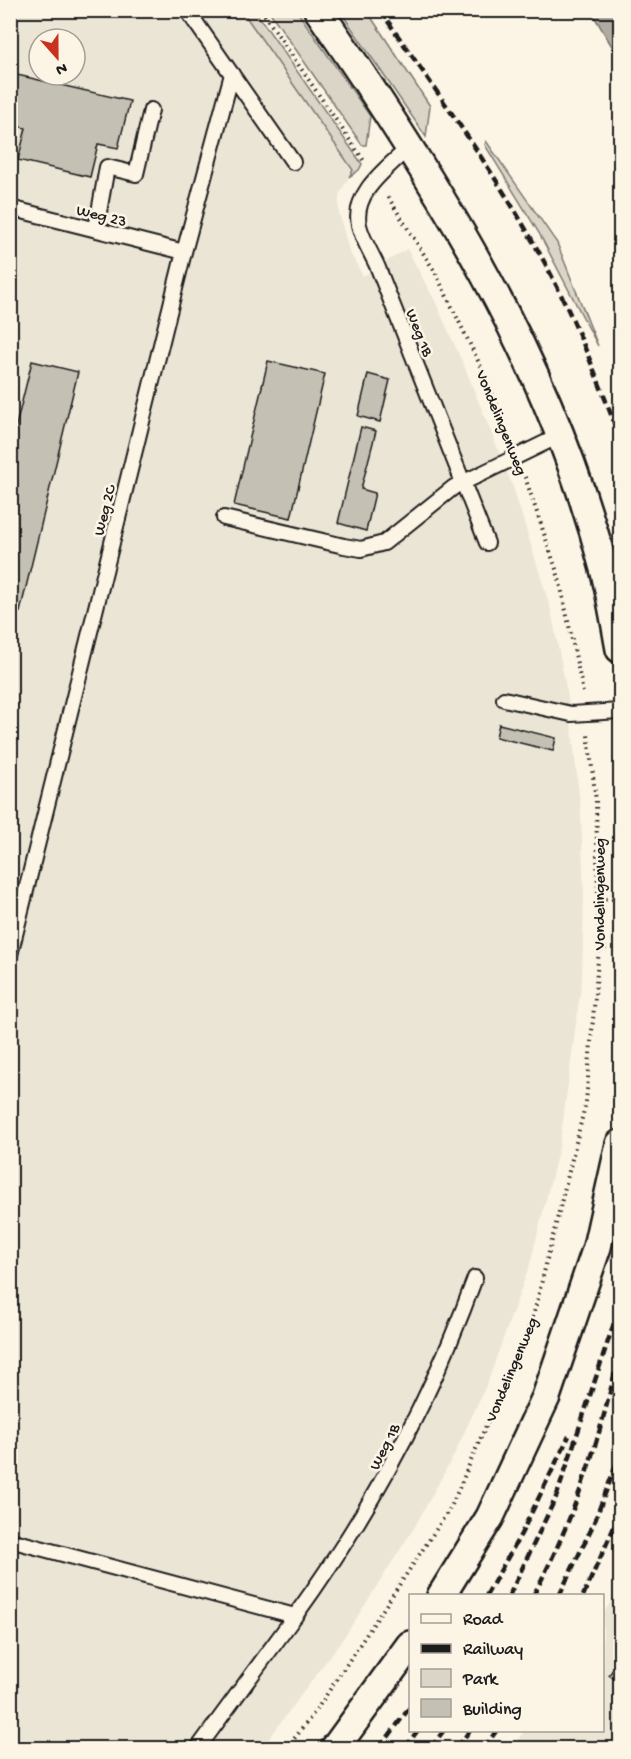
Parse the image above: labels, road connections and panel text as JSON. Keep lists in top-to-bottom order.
{
  "streets": {
    "lane": ["Weg 23", "Weg 1B", "Weg 2C"],
    "path": ["Vondelingenweg"]
  },
  "crossings": [
    ["Weg 23", "Weg 2C"],
    ["Weg 1B", "Vondelingenweg"]
  ],
  "legend": [
    "Road",
    "Railway",
    "Park",
    "Building"
  ],
  "north": "bottom"
}
